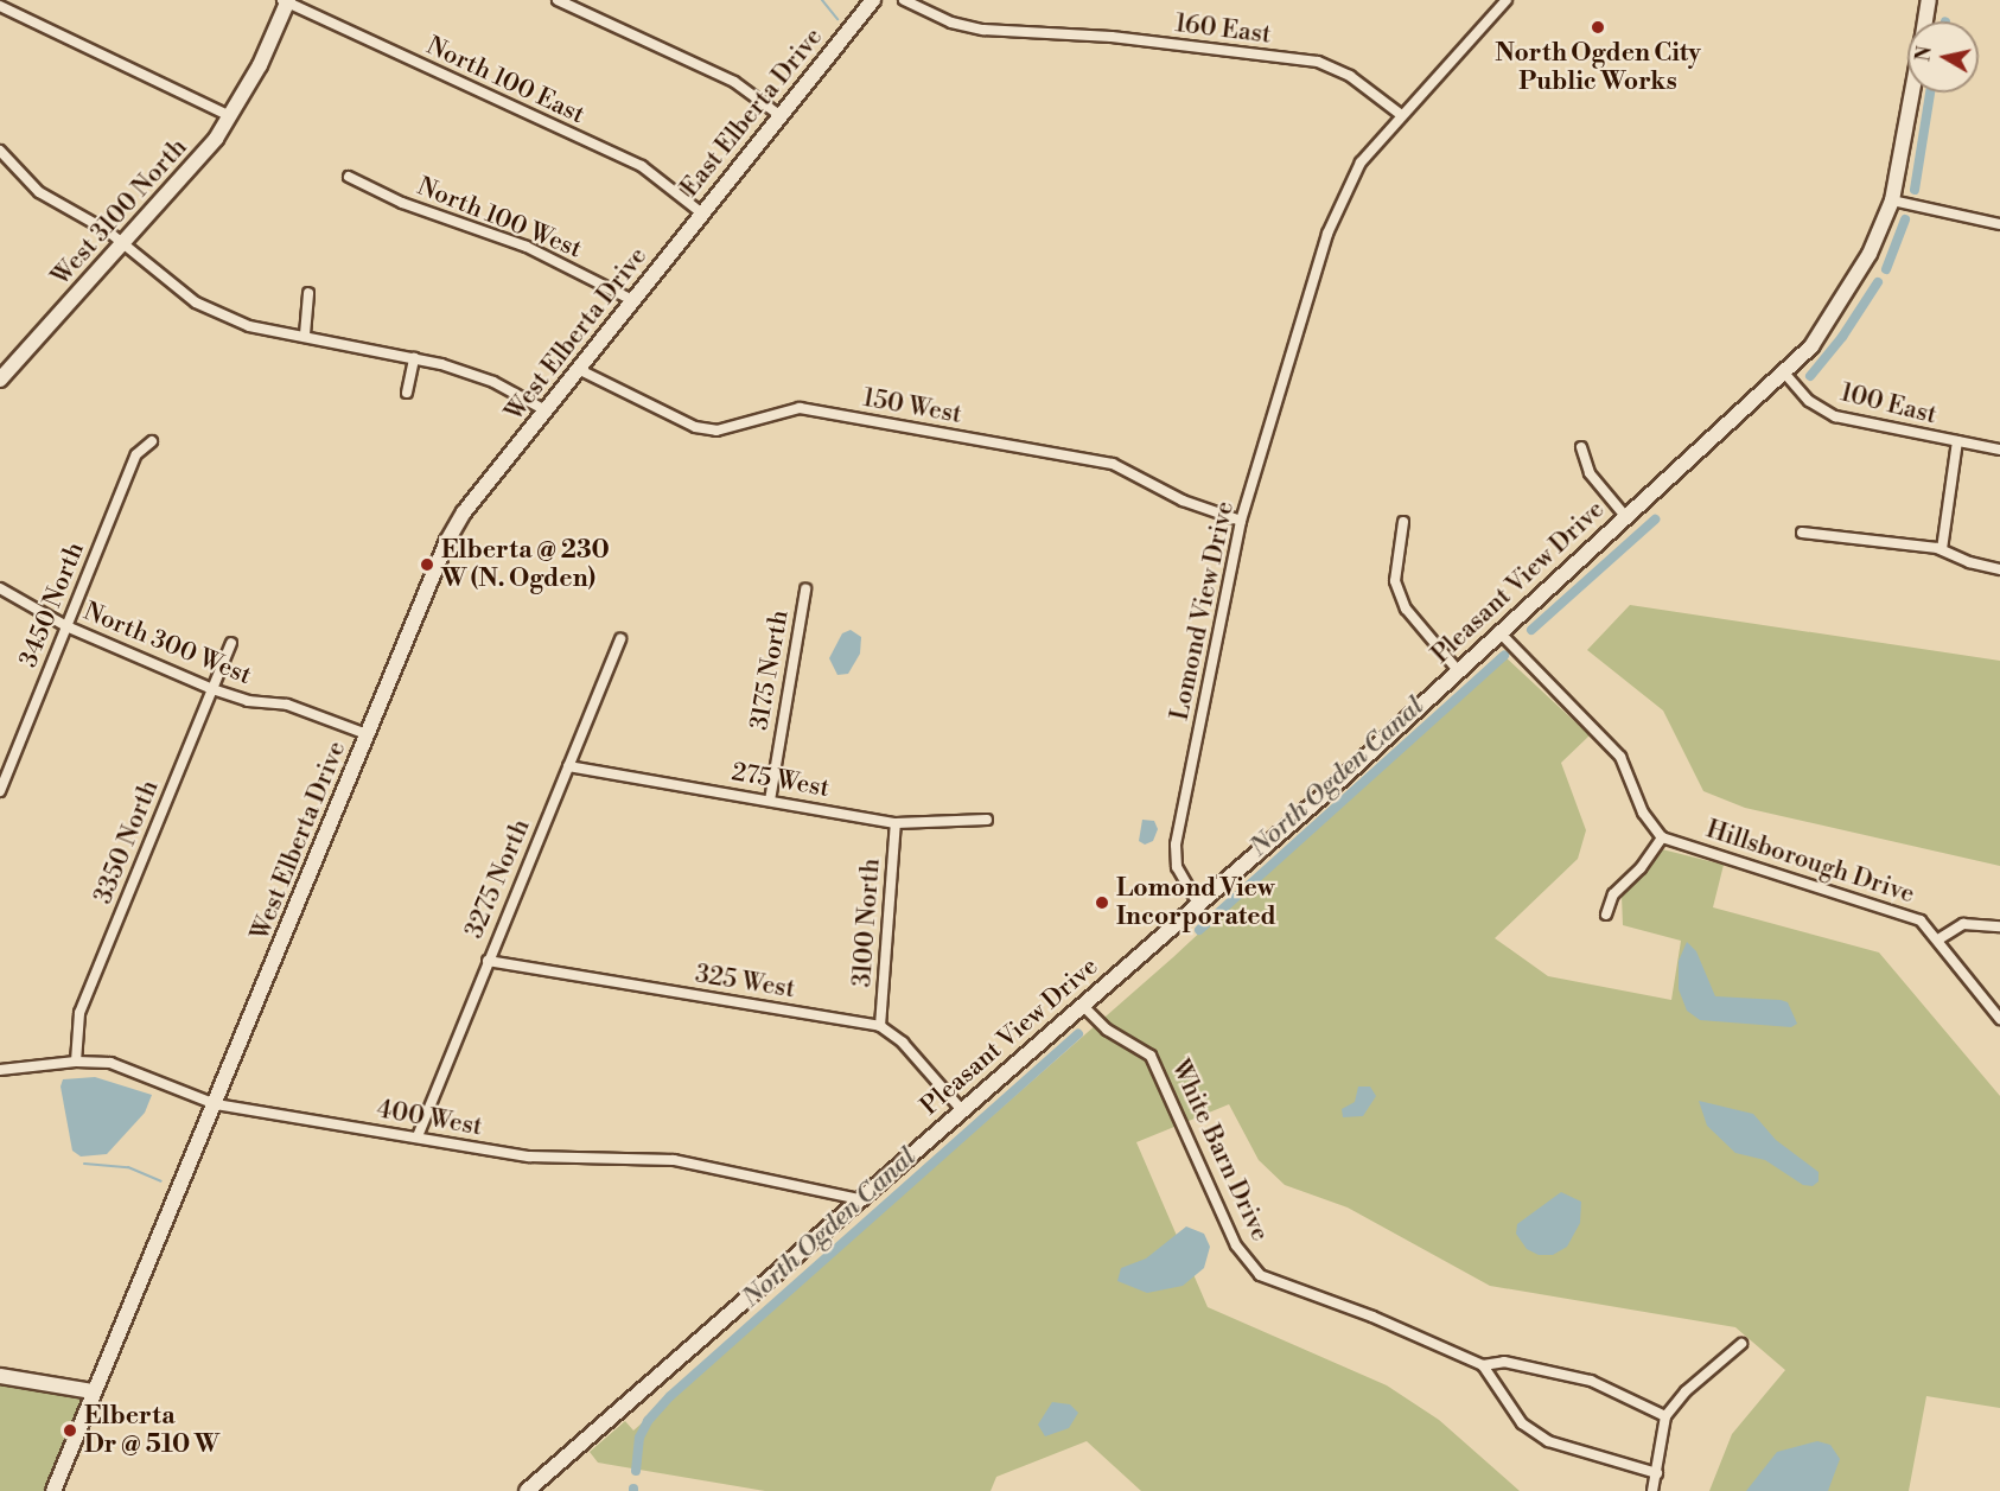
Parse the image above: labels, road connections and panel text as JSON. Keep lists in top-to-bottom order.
{
  "streets": {
    "street": [
      "160 East",
      "North 100 East",
      "East Elberta Drive",
      "West 3100 North",
      "North 100 West",
      "West Elberta Drive",
      "100 East",
      "150 West",
      "Pleasant View Drive",
      "3450 North",
      "Lomond View Drive",
      "North 300 West",
      "3175 North",
      "275 West",
      "3350 North",
      "Hillsborough Drive",
      "3275 North",
      "3100 North",
      "325 West",
      "400 West",
      "White Barn Drive"
    ]
  },
  "crossings": [
    ["160 East", "Lomond View Drive"],
    ["North 100 East", "East Elberta Drive"],
    ["North 100 East", "West 3100 North"],
    ["East Elberta Drive", "West Elberta Drive"],
    ["North 100 West", "West Elberta Drive"],
    ["West Elberta Drive", "150 West"],
    ["West Elberta Drive", "North 300 West"],
    ["West Elberta Drive", "400 West"],
    ["100 East", "Pleasant View Drive"],
    ["150 West", "Lomond View Drive"],
    ["Pleasant View Drive", "Lomond View Drive"],
    ["Pleasant View Drive", "325 West"],
    ["Pleasant View Drive", "400 West"],
    ["Pleasant View Drive", "White Barn Drive"],
    ["3450 North", "North 300 West"],
    ["North 300 West", "3350 North"],
    ["3175 North", "275 West"],
    ["275 West", "3275 North"],
    ["275 West", "3100 North"],
    ["3350 North", "400 West"],
    ["3275 North", "325 West"],
    ["3275 North", "400 West"],
    ["3100 North", "325 West"]
  ],
  "water": ["North Ogden Canal"],
  "places": [
    "North Ogden City Public Works",
    "Elberta @ 230 W (N. Ogden)",
    "Lomond View Incorporated",
    "Elberta Dr @ 510 W"
  ],
  "north": "left"
}
